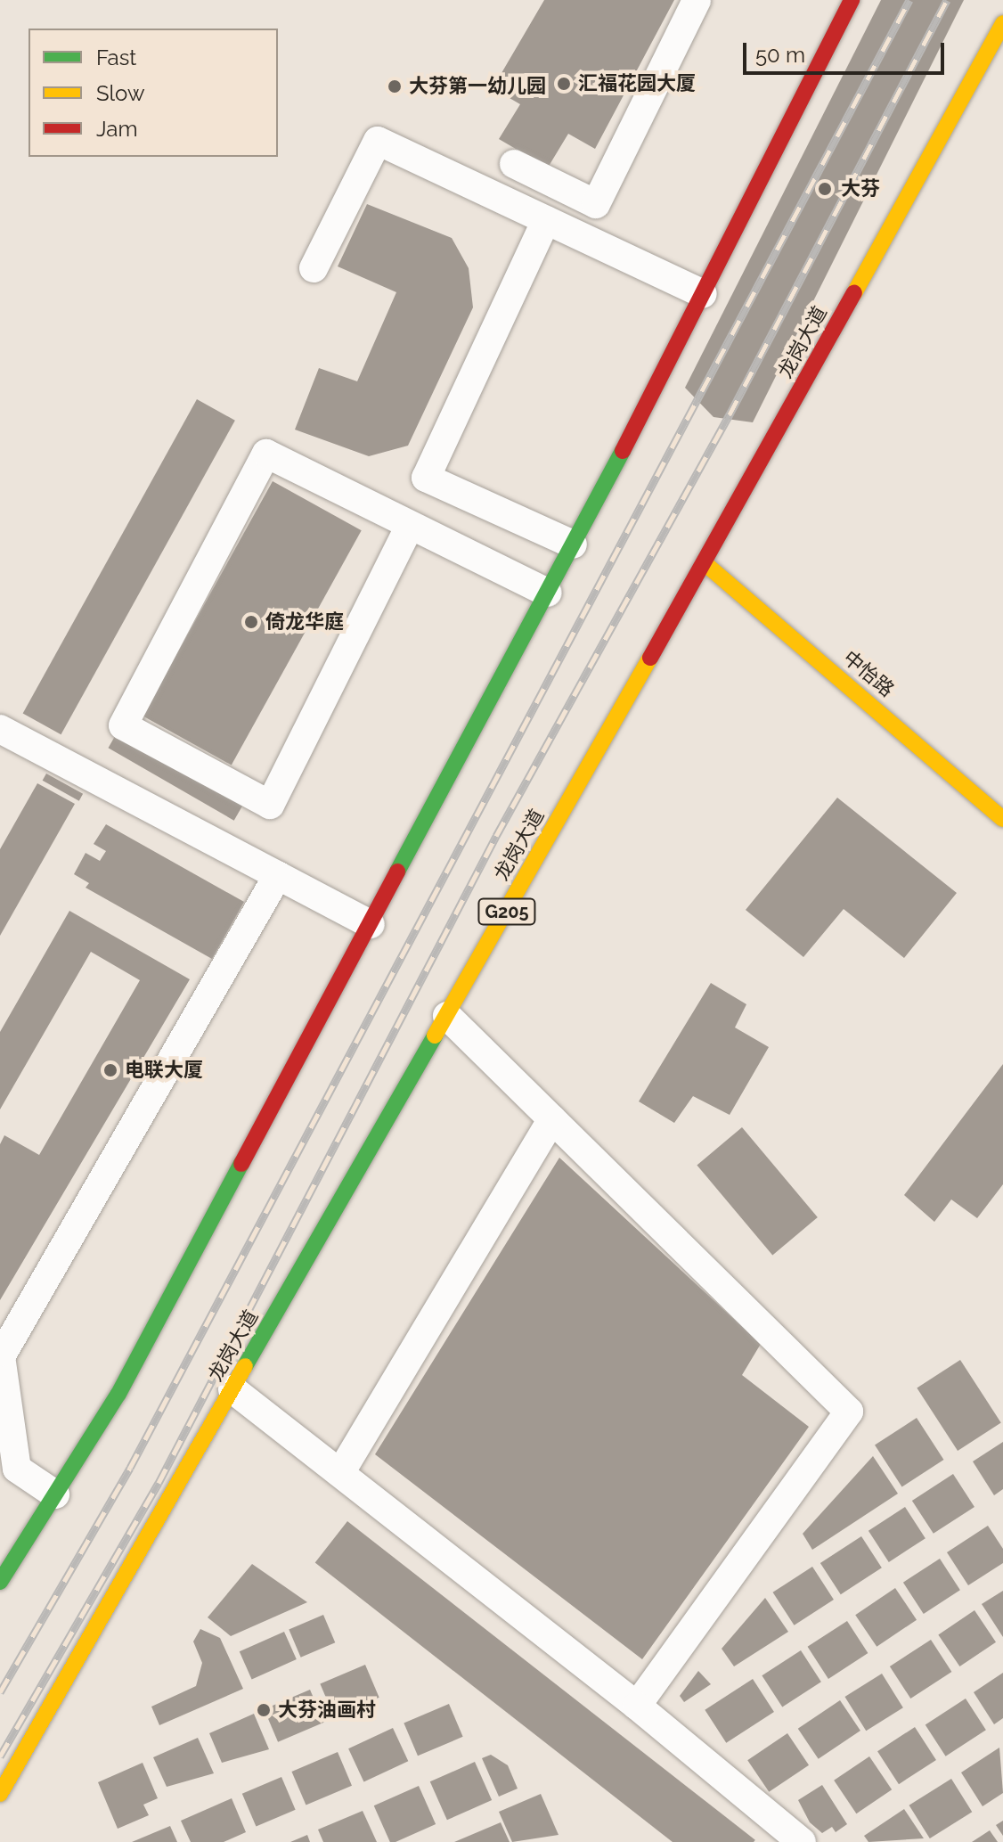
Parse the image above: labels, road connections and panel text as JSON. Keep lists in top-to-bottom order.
{
  "streets": {
    "main road": ["龙岗大道", "中怡路", "G205"]
  },
  "crossings": [
    ["龙岗大道", "中怡路"]
  ],
  "places": [
    "汇福花园大厦",
    "大芬第一幼儿园",
    "大芬",
    "倚龙华庭",
    "电联大厦",
    "大芬油画村"
  ],
  "legend": ["Fast", "Slow", "Jam"],
  "scale_bar": "50 m"
}
